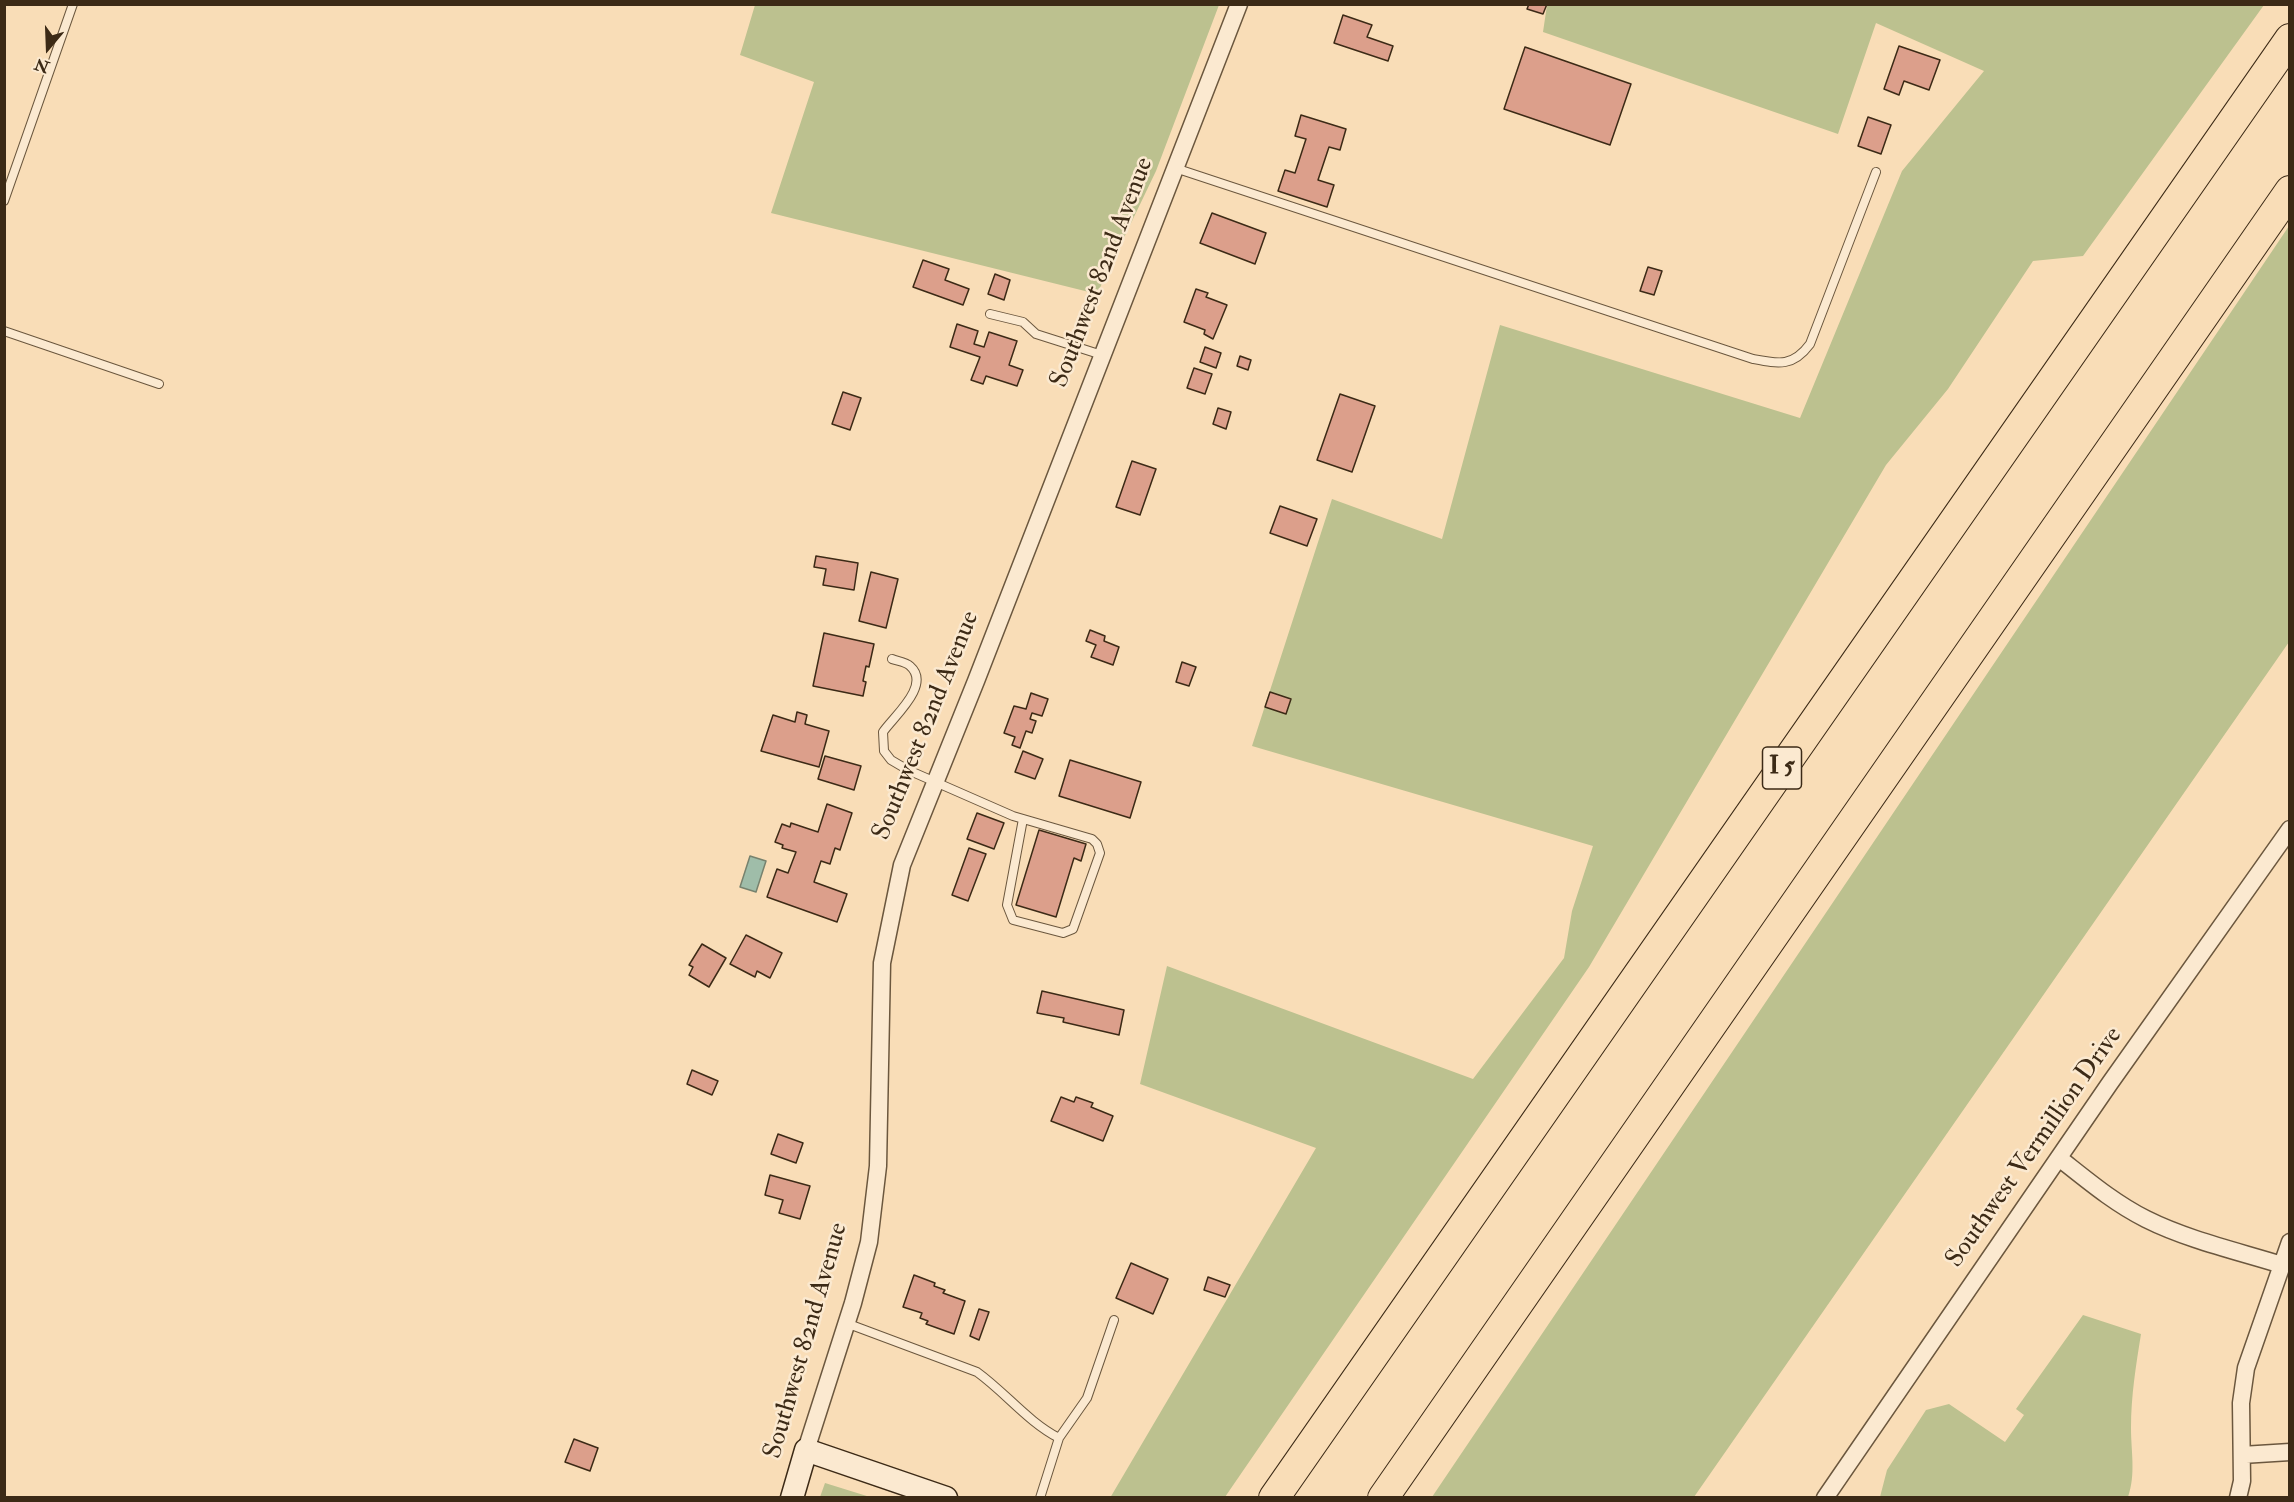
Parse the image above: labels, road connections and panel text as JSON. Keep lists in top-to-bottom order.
{
  "streets": {
    "highway": ["I 5"],
    "street": ["Southwest 82nd Avenue", "Southwest Vermillion Drive"]
  },
  "north": "bottom"
}
